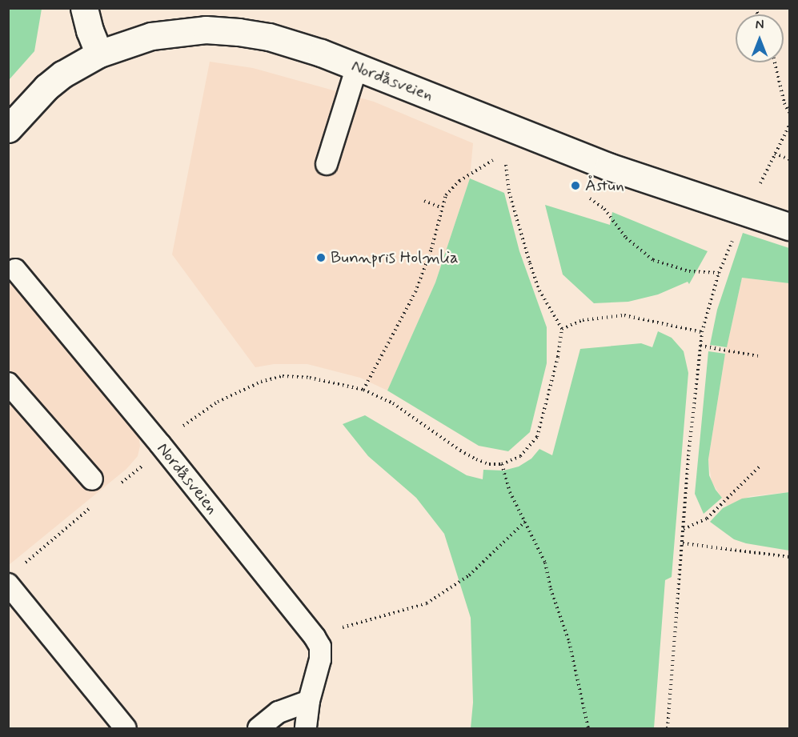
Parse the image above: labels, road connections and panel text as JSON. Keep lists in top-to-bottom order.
{
  "streets": {
    "street": ["Nordåsveien"]
  },
  "places": ["Åstun", "Bunnpris Holmlia"],
  "north": "top"
}
